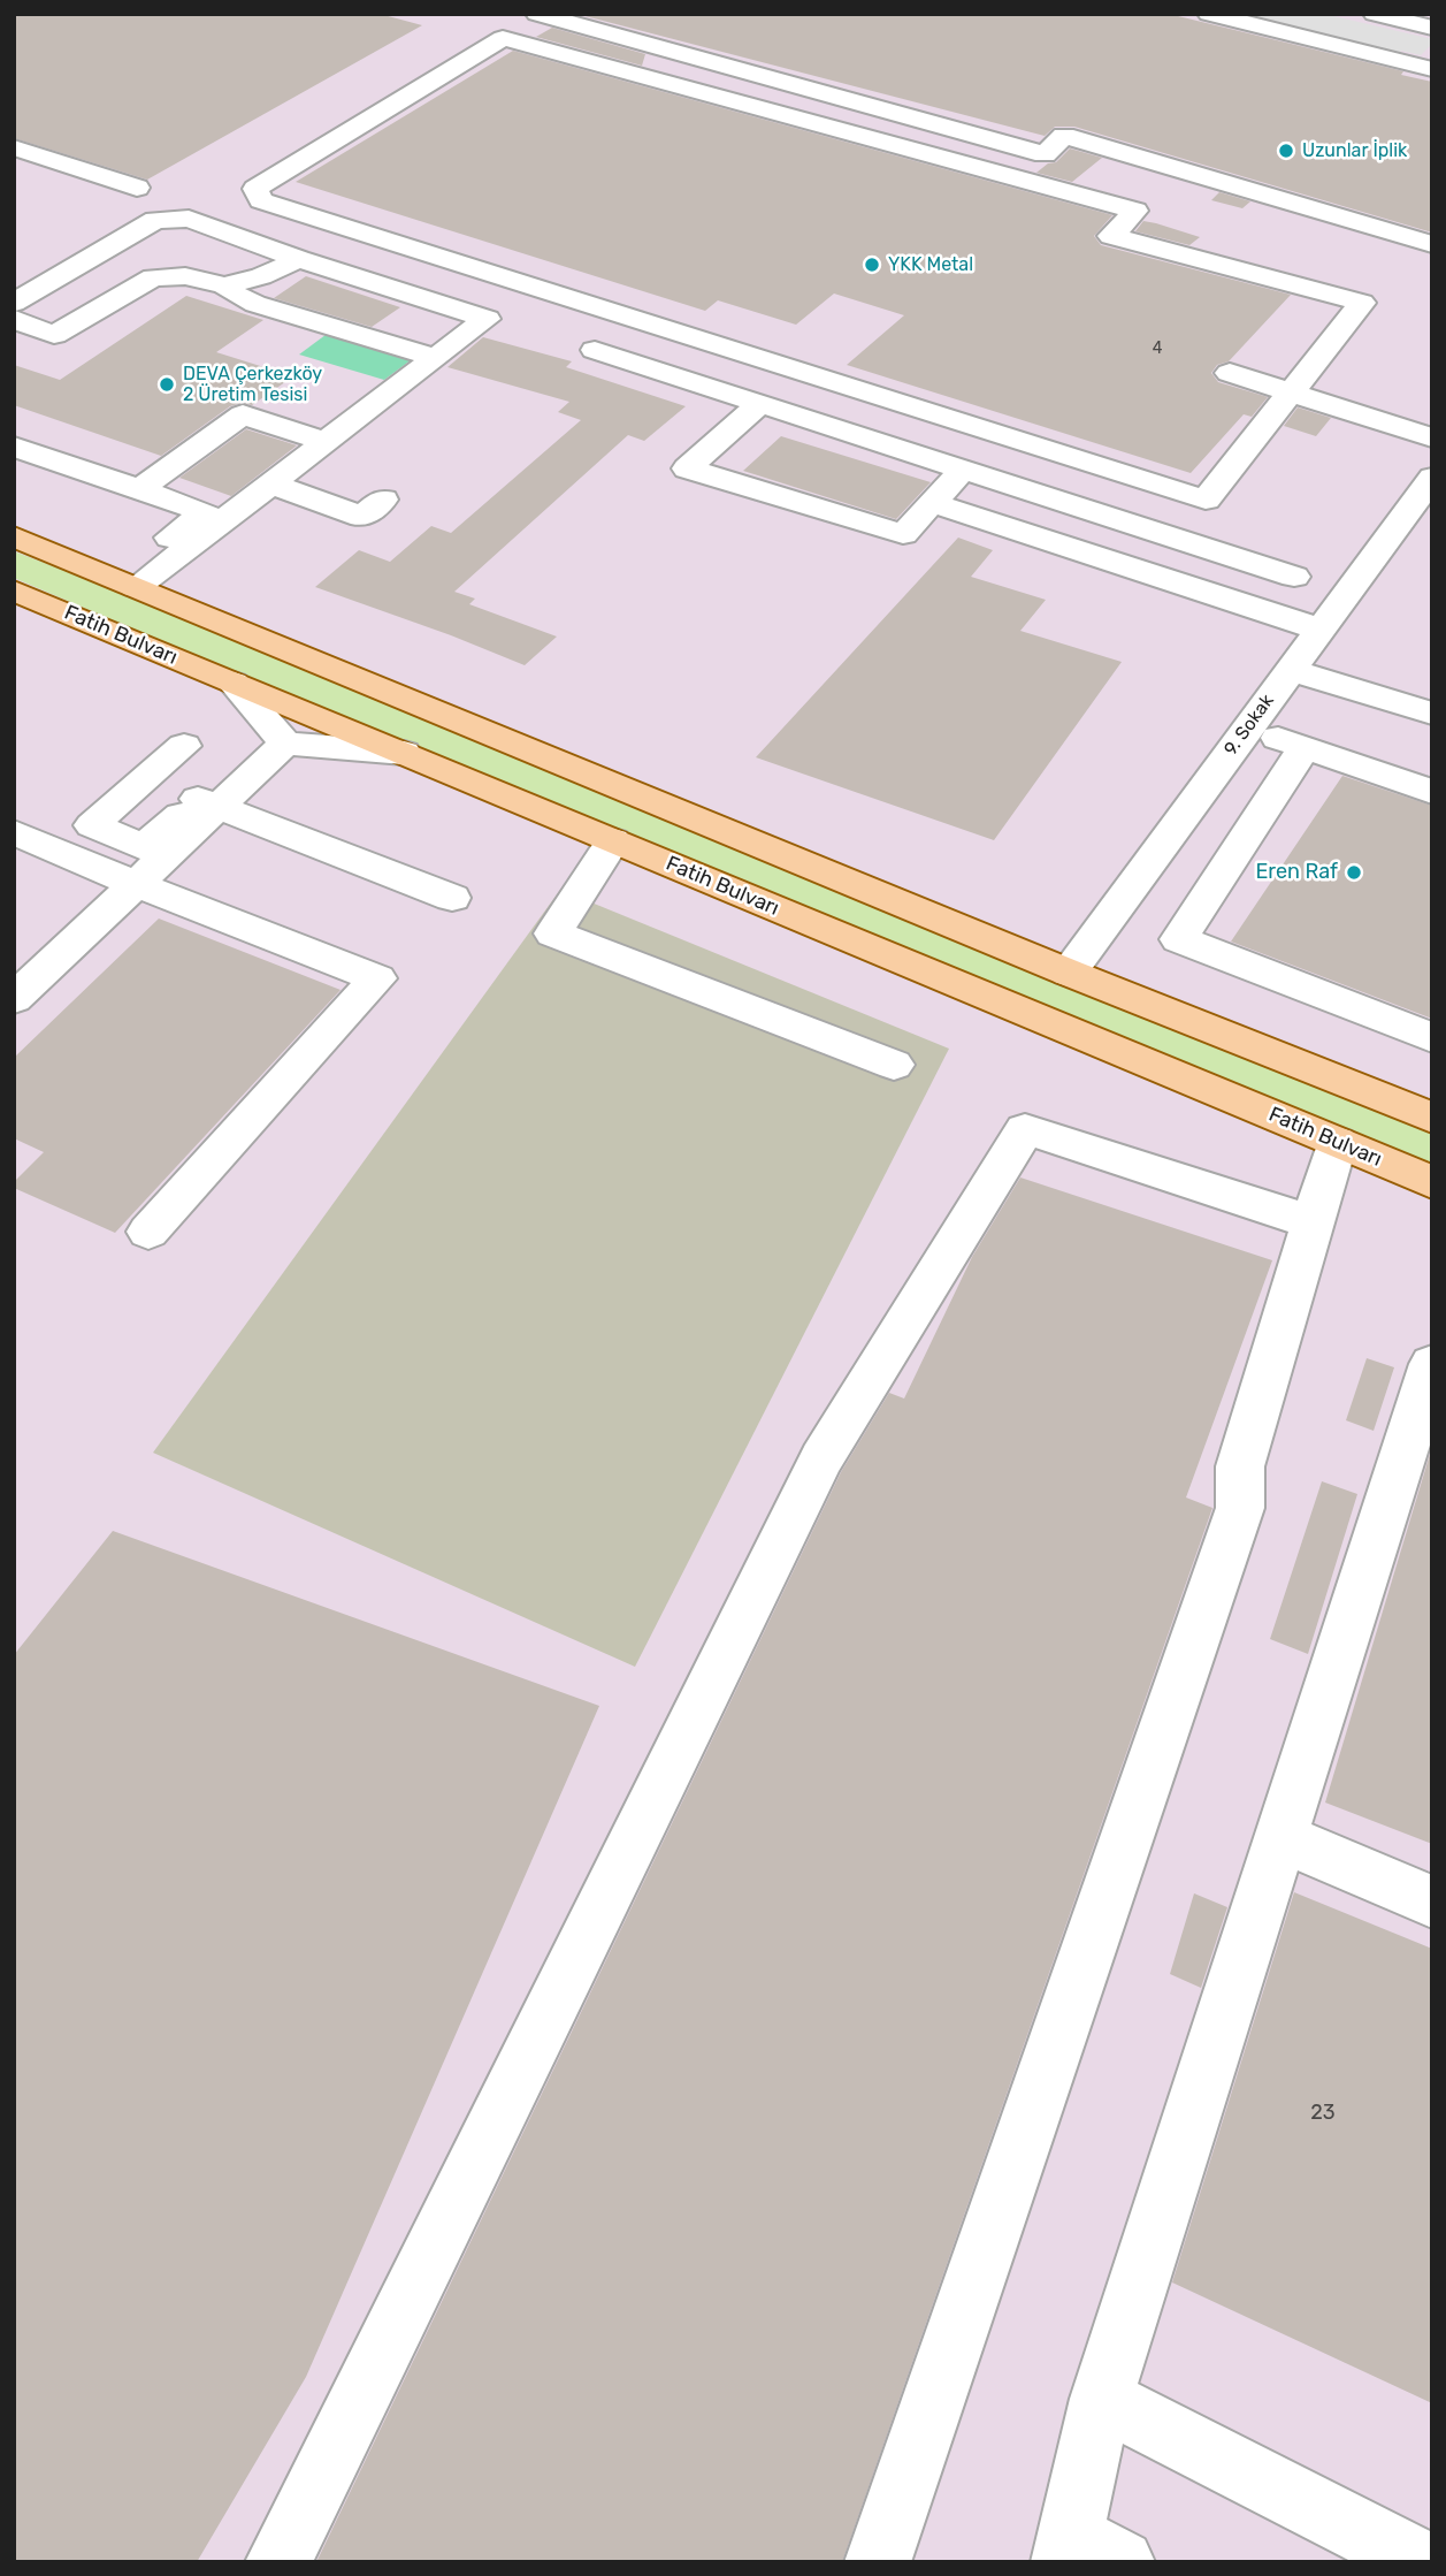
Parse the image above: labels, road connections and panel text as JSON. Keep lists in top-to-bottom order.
{
  "streets": {
    "main road": ["Fatih Bulvarı"],
    "street": ["9. Sokak"]
  },
  "places": [
    "Uzunlar İplik",
    "YKK Metal",
    "DEVA Çerkezköy 2 Üretim Tesisi",
    "Eren Raf"
  ],
  "house_numbers": ["4", "23"]
}
